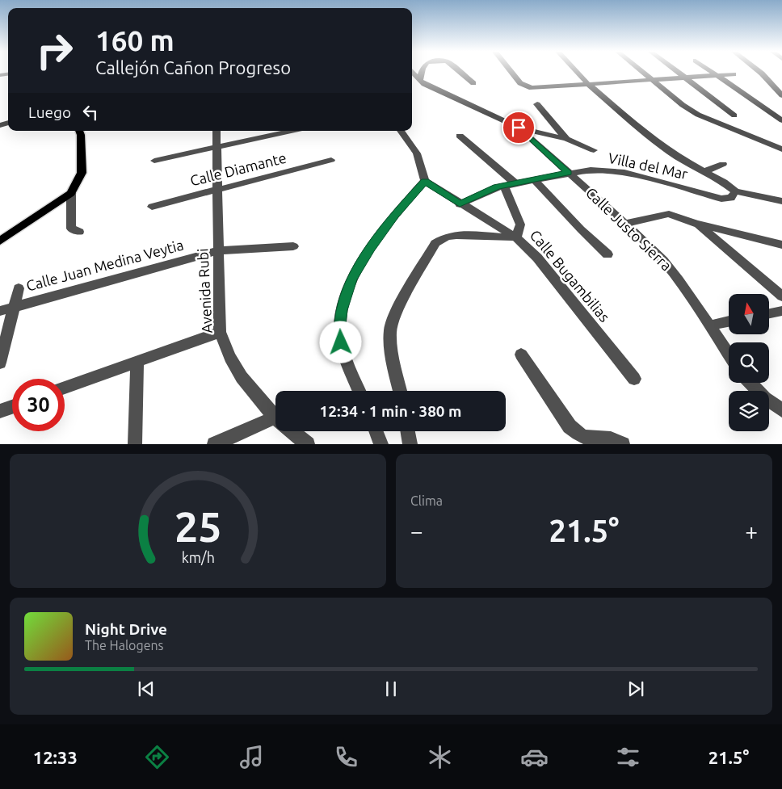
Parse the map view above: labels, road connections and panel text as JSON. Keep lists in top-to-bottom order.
{
  "streets": {
    "street": [
      "Villa del Mar",
      "Calle Diamante",
      "Calle Justo Sierra",
      "Calle Juan Medina Veytia",
      "Calle Bugambilias",
      "Avenida Rubi"
    ]
  },
  "crossings": [
    ["Villa del Mar", "Calle Justo Sierra"],
    ["Villa del Mar", "Calle Bugambilias"],
    ["Calle Diamante", "Avenida Rubi"],
    ["Calle Juan Medina Veytia", "Avenida Rubi"]
  ],
  "north": "top",
  "page": {
    "turn": ["160 m", "Callejón Cañon Progreso"],
    "then": "Luego",
    "limit": "30",
    "trip": "12:34 · 1 min · 380 m",
    "tile": "Clima",
    "heat": ["−", "21.5°", "+"],
    "song": ["Night Drive", "The Halogens"],
    "tabs": ["12:33", "21.5°"],
    "gauge": ["25", "km/h"]
  }
}
